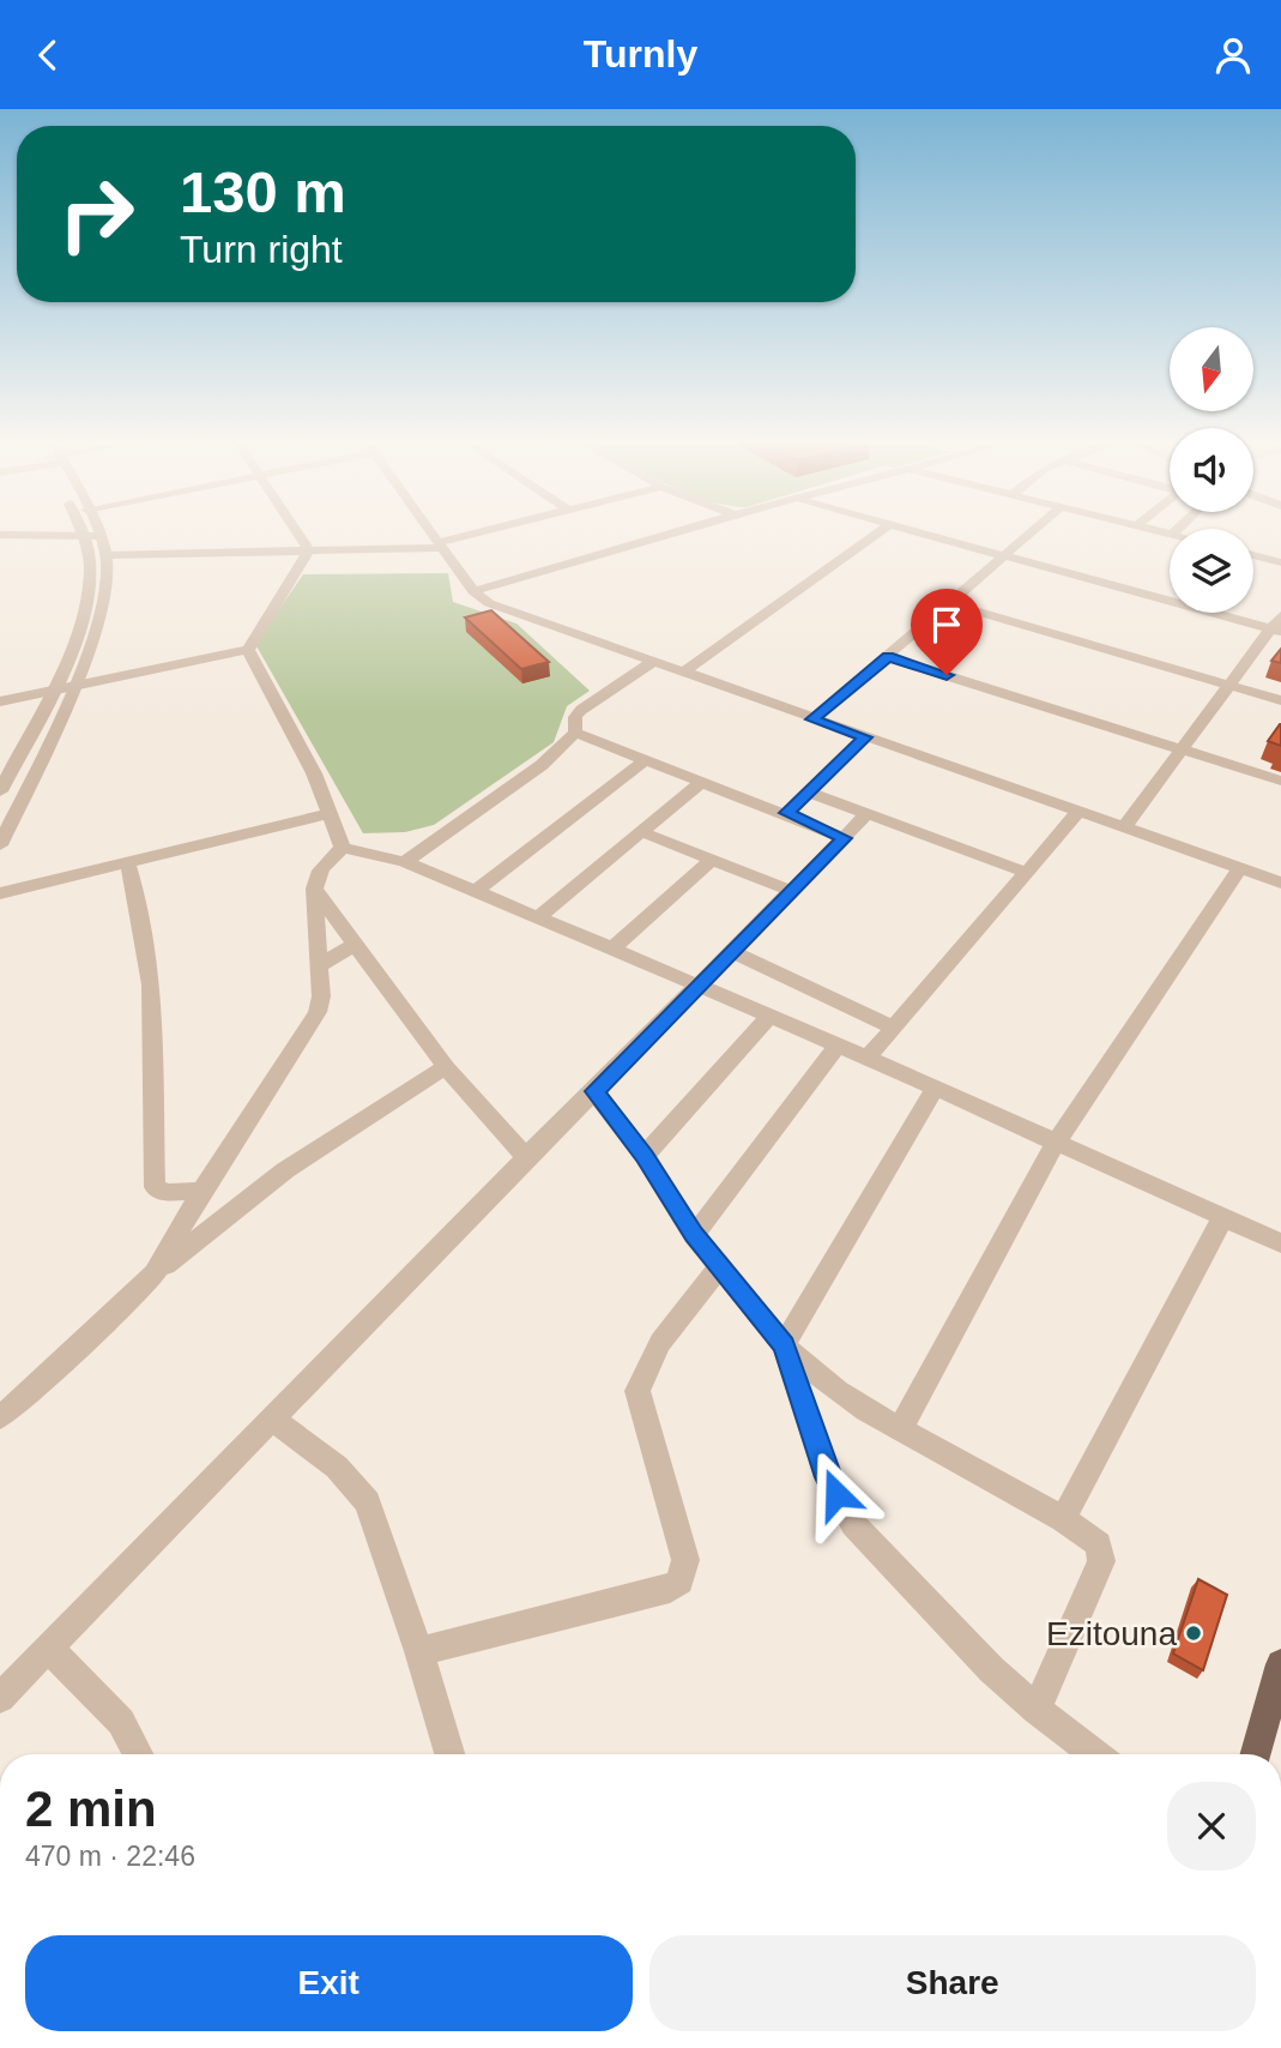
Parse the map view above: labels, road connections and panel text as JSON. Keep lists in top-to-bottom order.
{
  "places": ["Ezitouna"],
  "north": "bottom",
  "page": {
    "header": "Turnly",
    "turn": ["130 m", "Turn right"],
    "heading": ["2 min", "470 m · 22:46"],
    "buttons": ["Exit", "Share"]
  }
}
